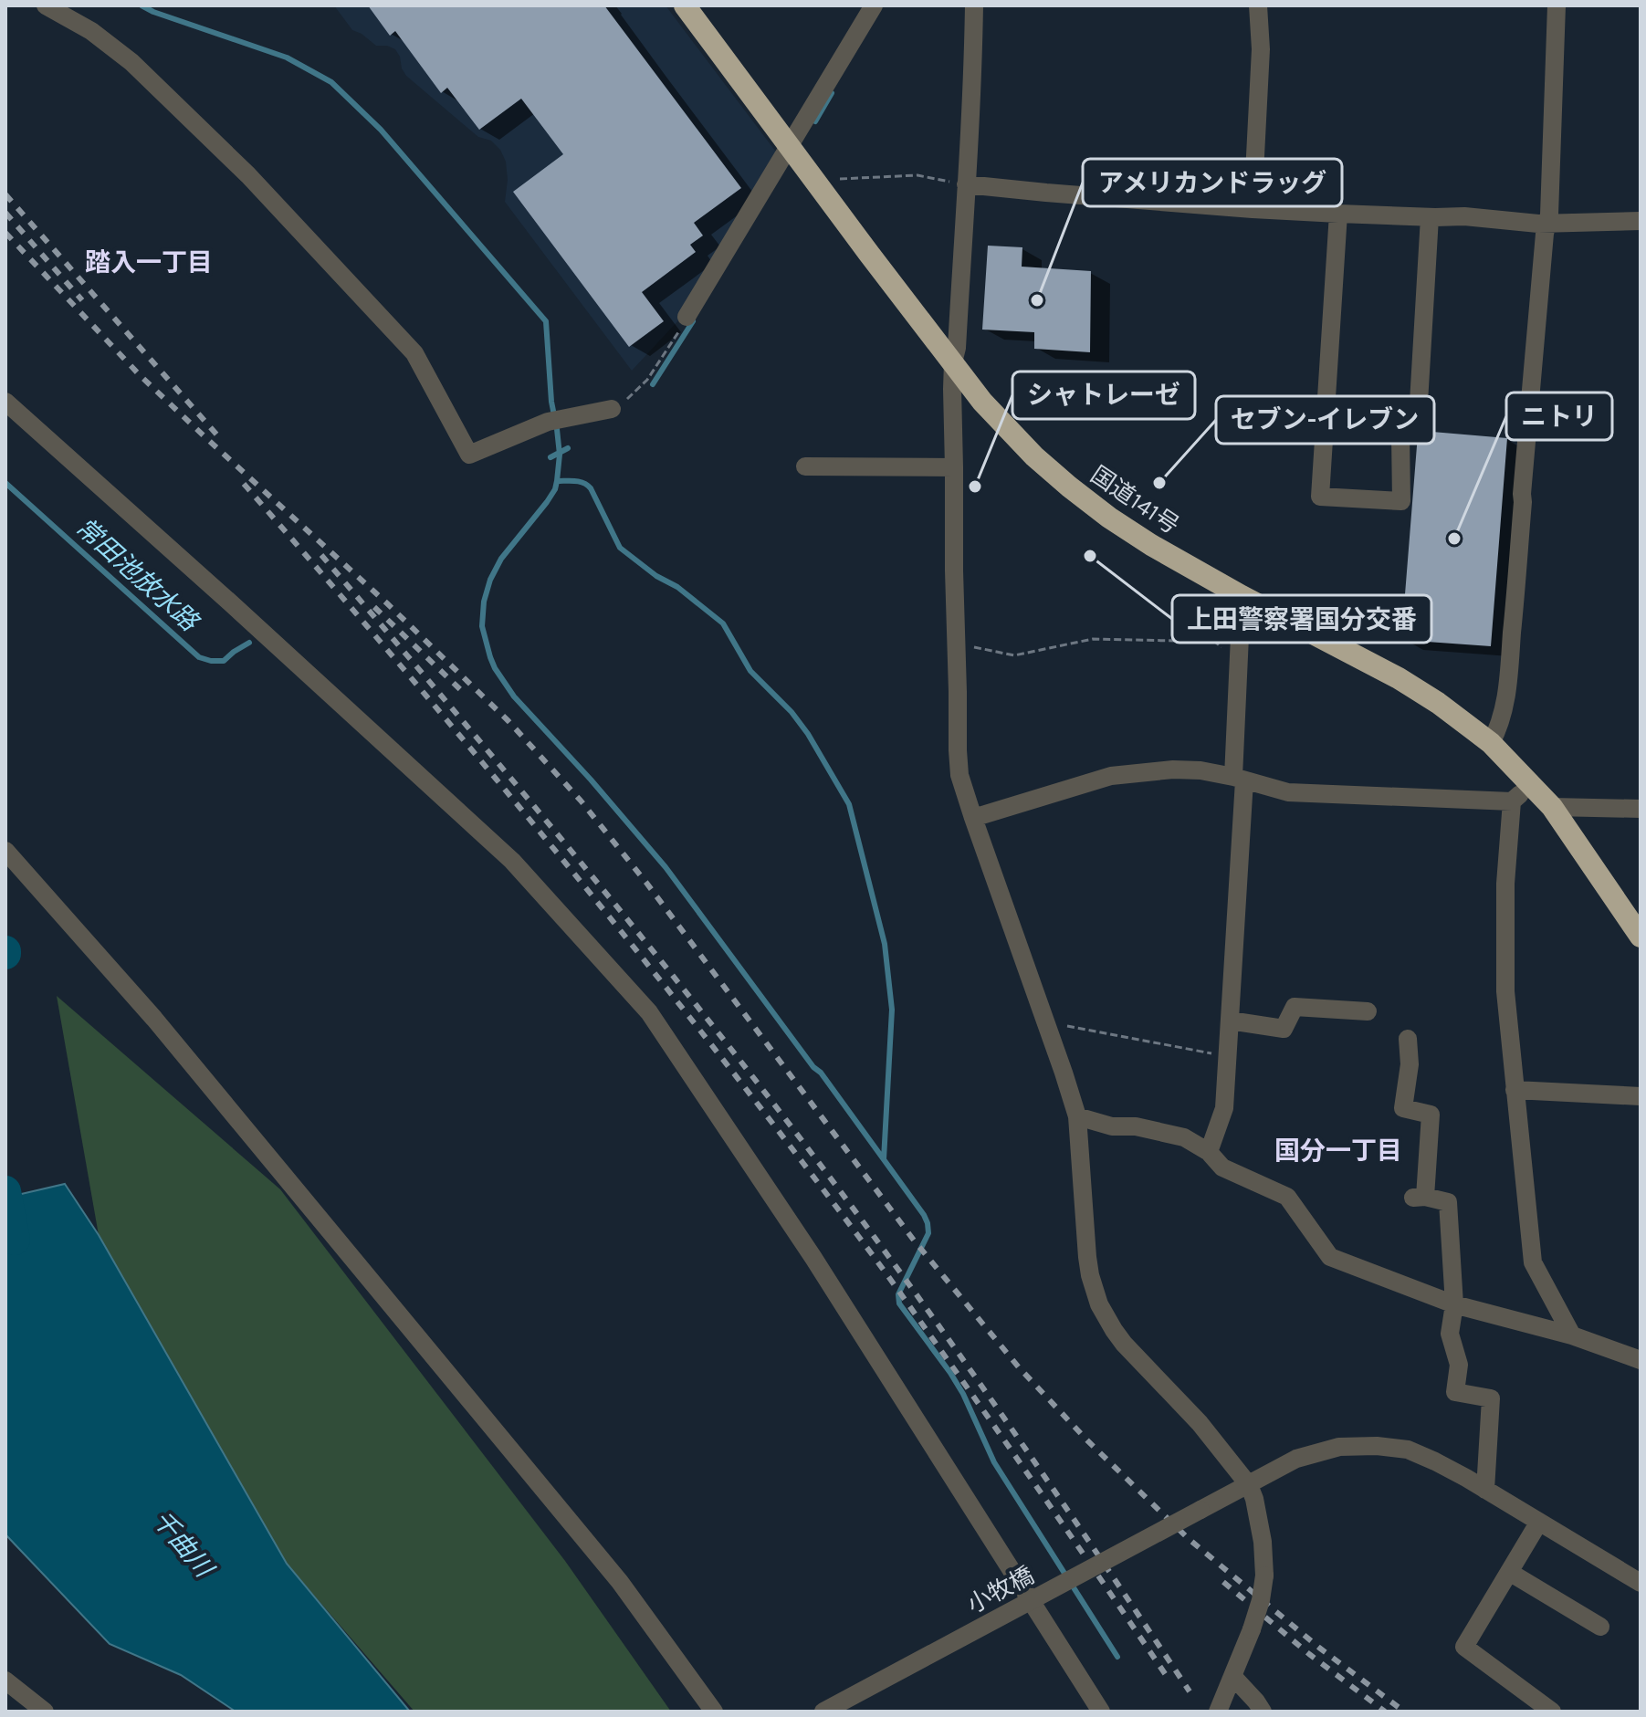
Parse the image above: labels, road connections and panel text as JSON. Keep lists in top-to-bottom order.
{
  "streets": {
    "highway": ["国道141号"],
    "street": ["小牧橋"]
  },
  "districts": ["踏入一丁目", "国分一丁目"],
  "water": ["常田池放水路", "千曲川"],
  "places": [
    "アメリカンドラッグ",
    "セブン-イレブン",
    "シャトレーゼ",
    "ニトリ",
    "上田警察署国分交番"
  ]
}
